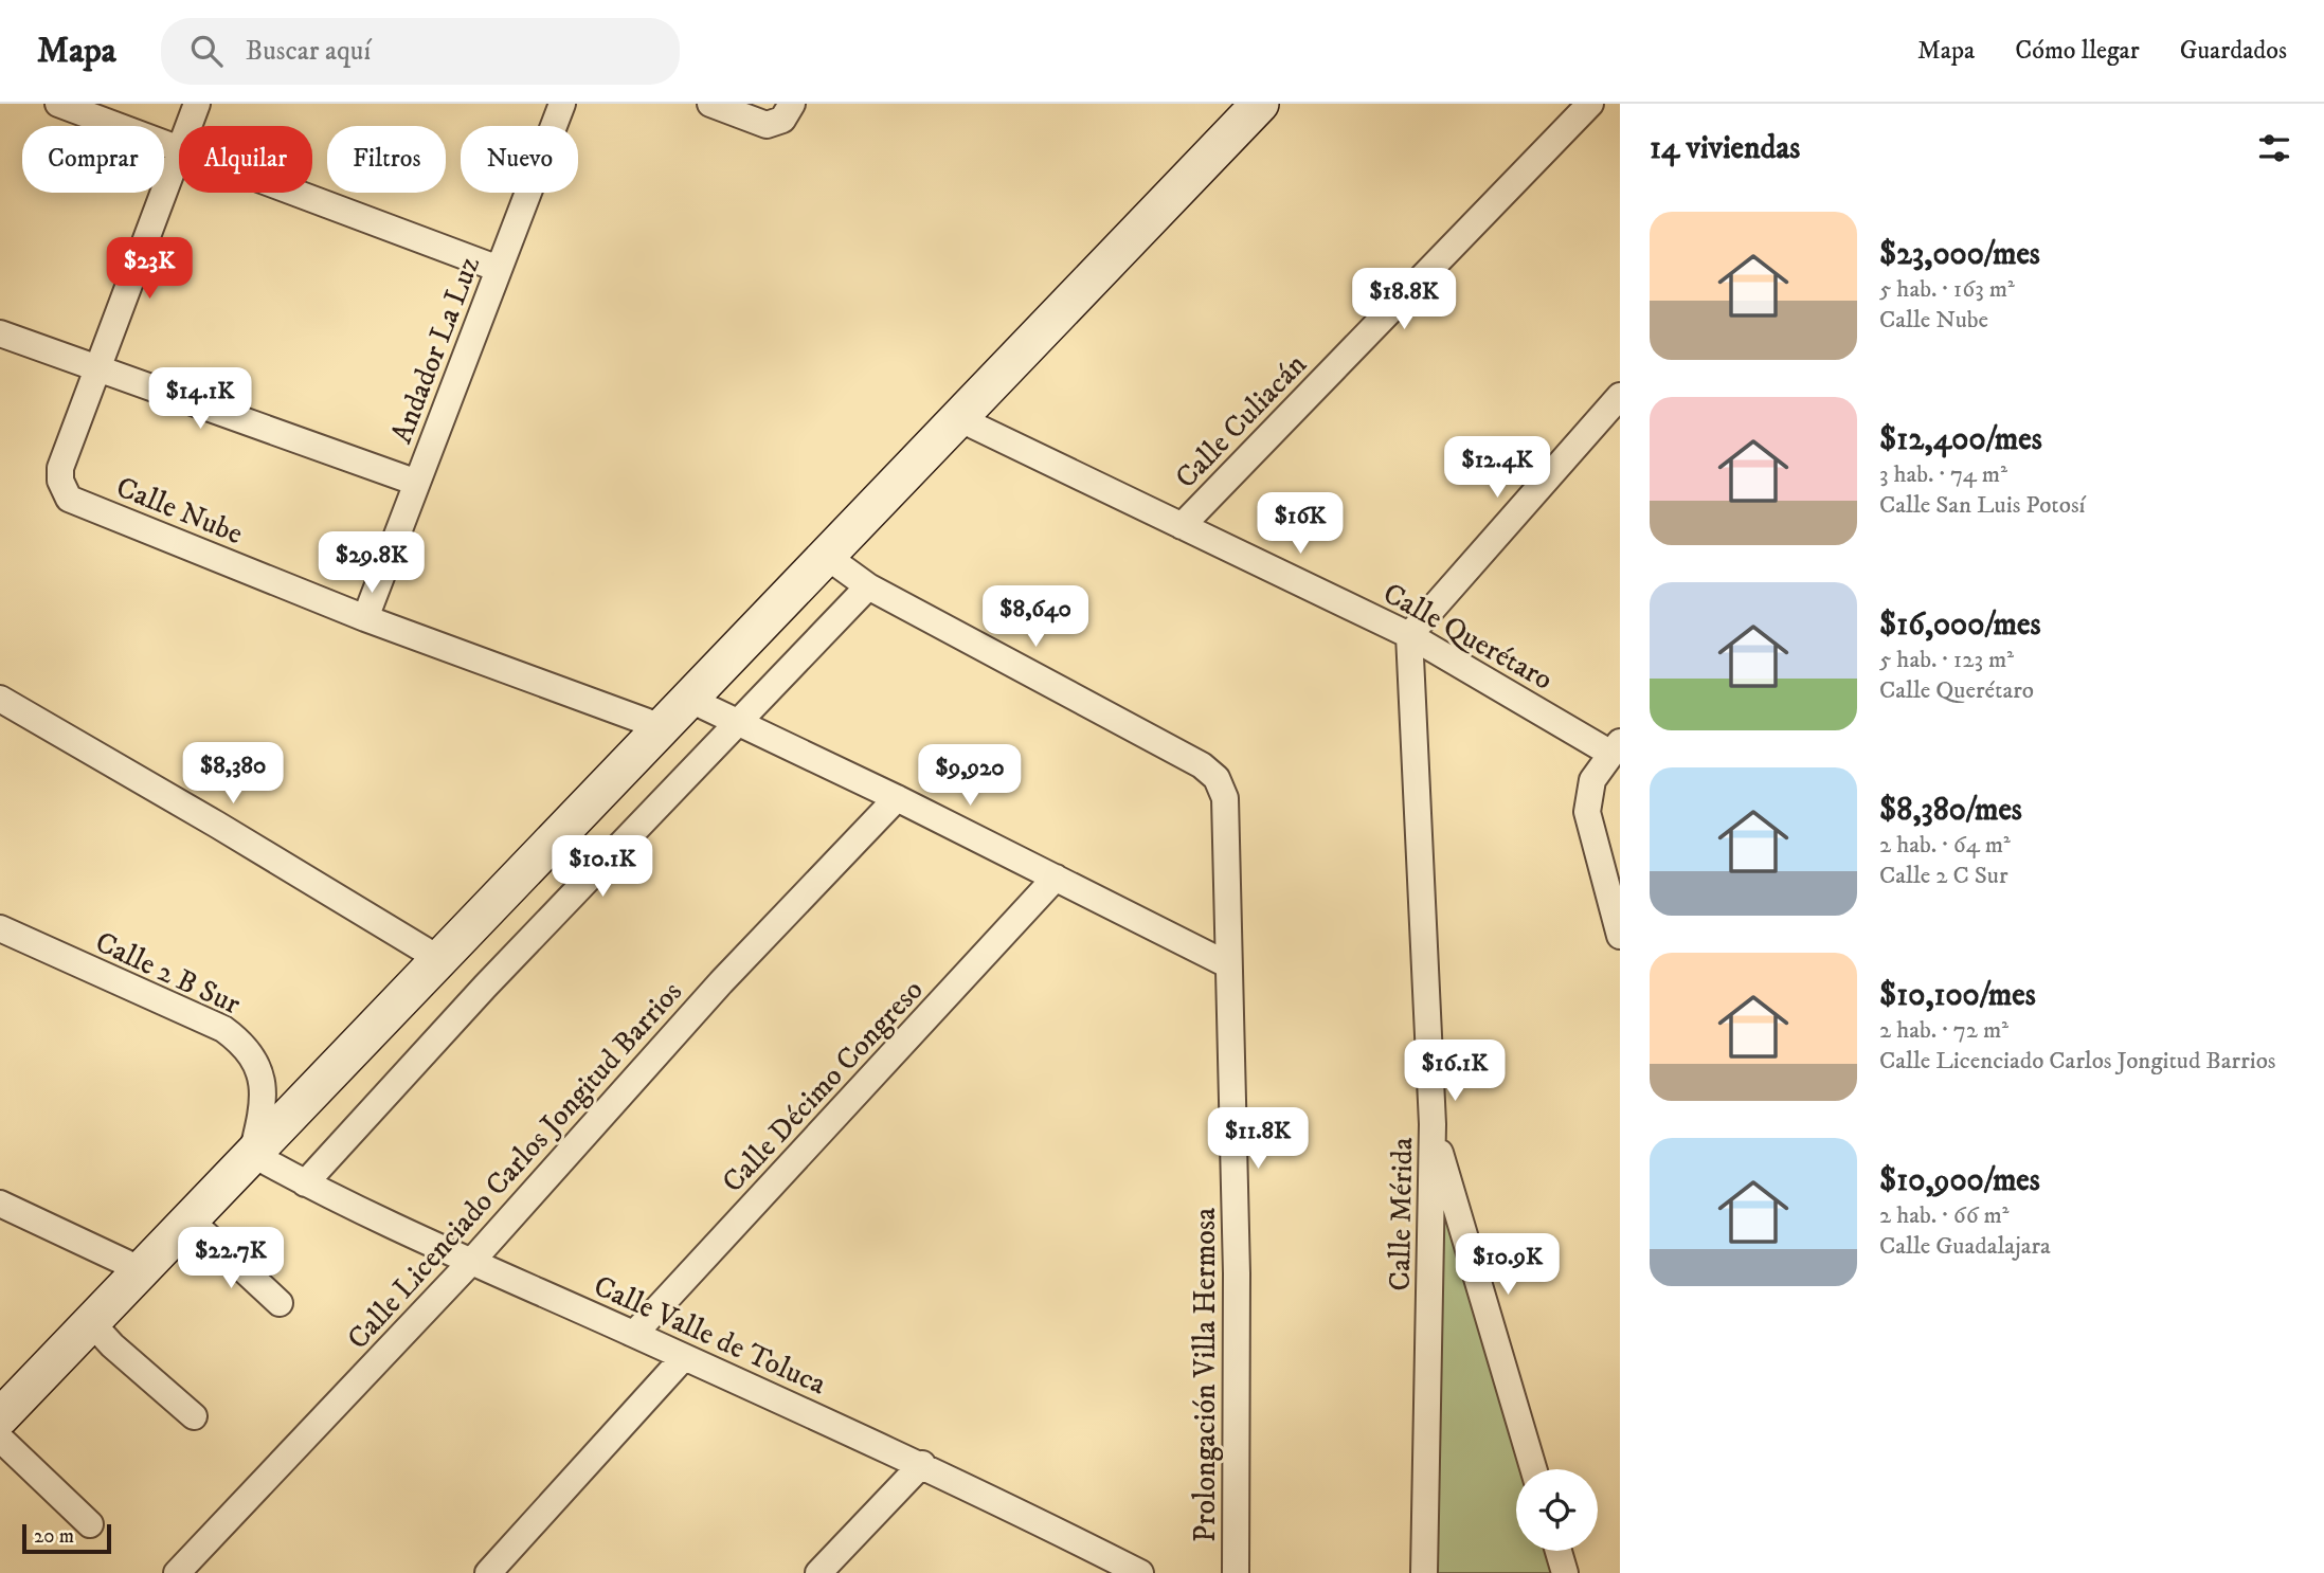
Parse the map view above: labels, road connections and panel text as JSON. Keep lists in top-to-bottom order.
{
  "streets": {
    "street": [
      "Andador La Luz",
      "Calle Culiacán",
      "Calle Nube",
      "Calle Querétaro",
      "Calle 2 B Sur",
      "Calle Décimo Congreso",
      "Calle Licenciado Carlos Jongitud Barrios",
      "Calle Mérida",
      "Calle Valle de Toluca",
      "Prolongación Villa Hermosa"
    ]
  },
  "crossings": [
    ["Andador La Luz", "Calle Nube"],
    ["Calle Culiacán", "Calle Querétaro"],
    ["Calle Querétaro", "Calle Mérida"],
    ["Calle 2 B Sur", "Calle Valle de Toluca"],
    ["Calle Décimo Congreso", "Calle Valle de Toluca"],
    ["Calle Licenciado Carlos Jongitud Barrios", "Calle Valle de Toluca"]
  ],
  "scale_bar": "20 m",
  "page": {
    "header": "Mapa",
    "search": "Buscar aquí",
    "nav": ["Mapa", "Cómo llegar", "Guardados"],
    "heading": "14 viviendas",
    "chip": [
      "Comprar",
      "Alquilar",
      "Filtros",
      "Nuevo"
    ],
    "list": [
      {
        "name": "$23,000/mes",
        "note": "5 hab. · 163 m² · Calle Nube"
      },
      {
        "name": "$12,400/mes",
        "note": "3 hab. · 74 m² · Calle San Luis Potosí"
      },
      {
        "name": "$16,000/mes",
        "note": "5 hab. · 123 m² · Calle Querétaro"
      },
      {
        "name": "$8,380/mes",
        "note": "2 hab. · 64 m² · Calle 2 C Sur"
      },
      {
        "name": "$10,100/mes",
        "note": "2 hab. · 72 m² · Calle Licenciado Carlos Jongitud Barrios"
      },
      {
        "name": "$10,900/mes",
        "note": "2 hab. · 66 m² · Calle Guadalajara"
      }
    ],
    "price": [
      "$23K",
      "$18.8K",
      "$14.1K",
      "$12.4K",
      "$16K",
      "$29.8K",
      "$8,640",
      "$8,380",
      "$9,920",
      "$10.1K",
      "$16.1K",
      "$11.8K",
      "$22.7K",
      "$10.9K"
    ],
    "scale": "20 m"
  }
}
